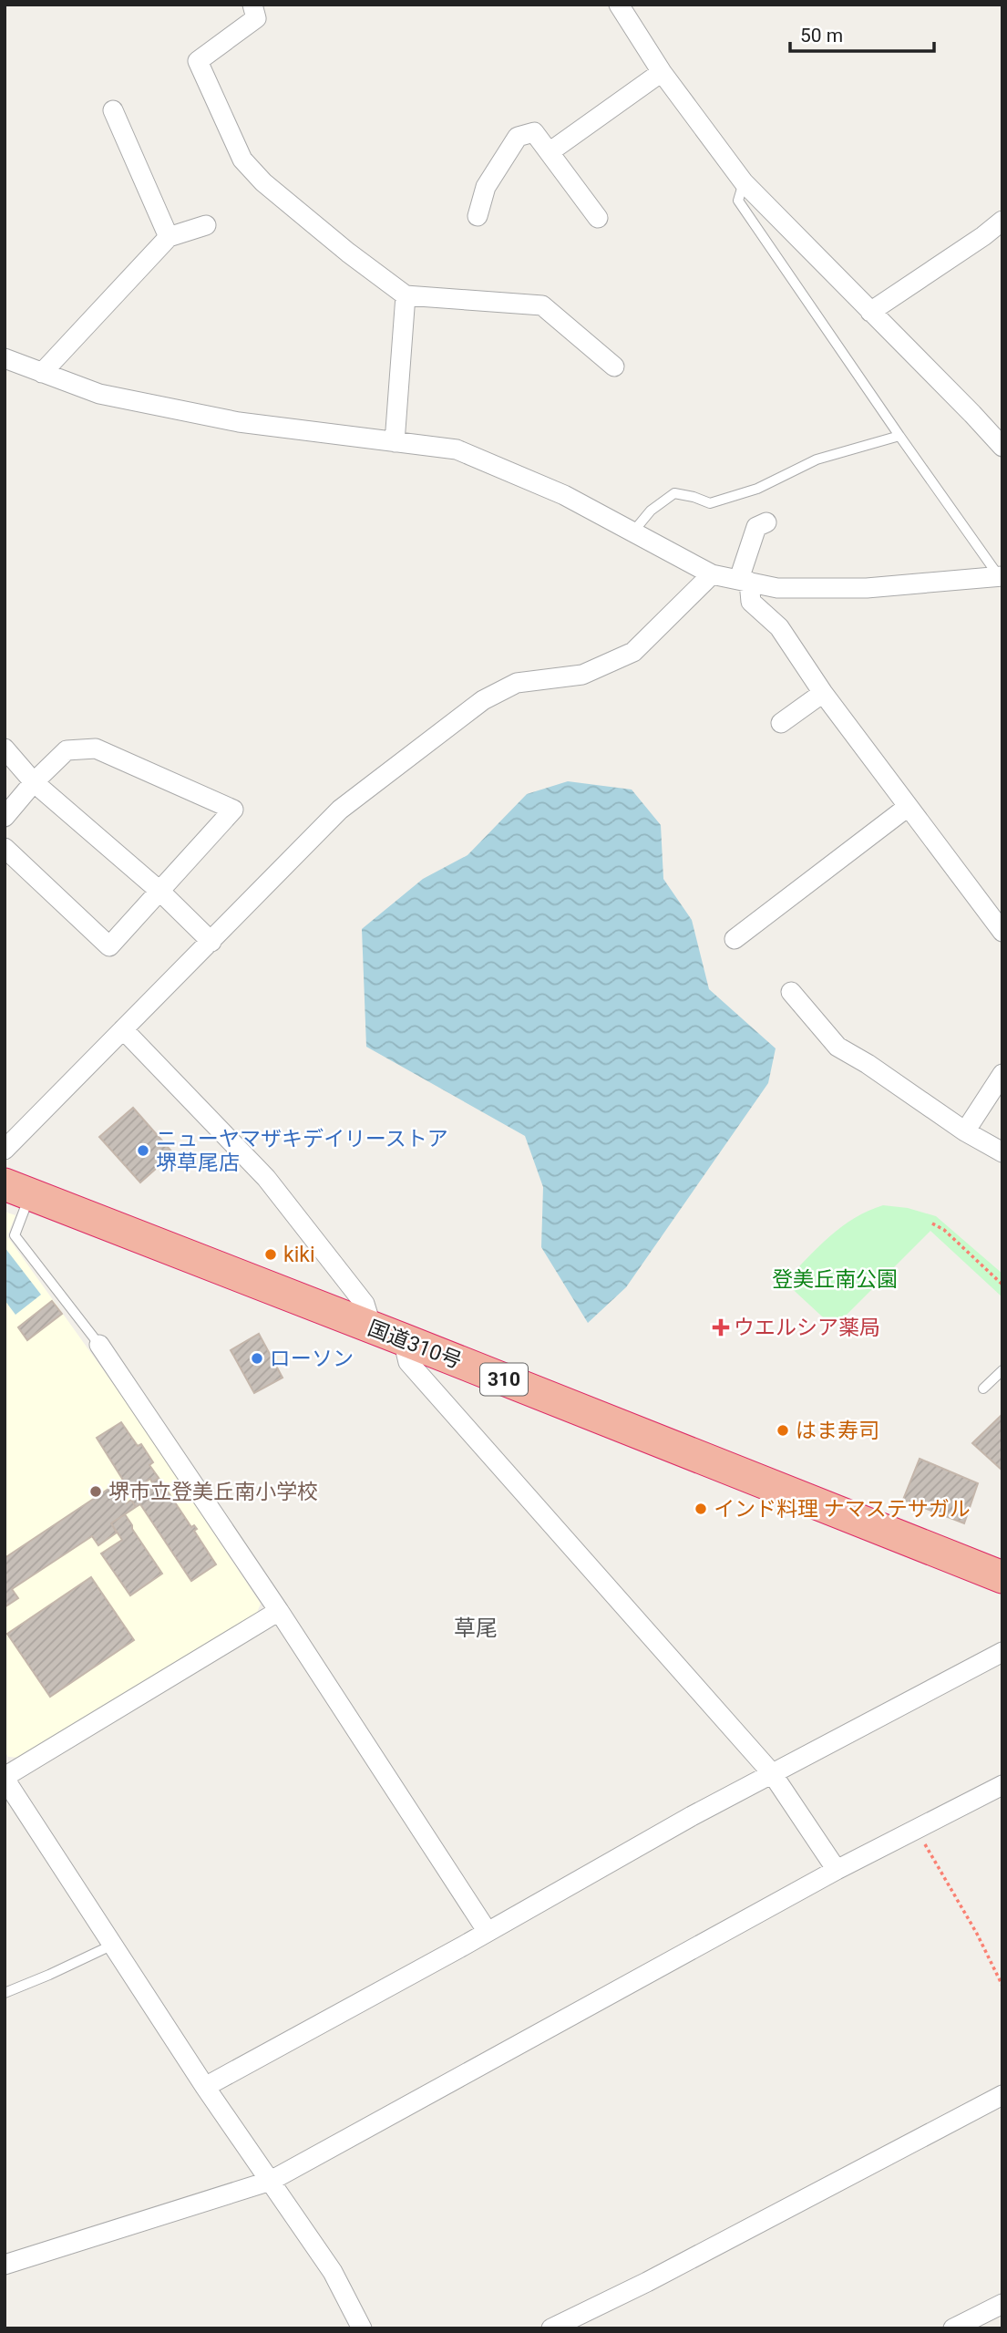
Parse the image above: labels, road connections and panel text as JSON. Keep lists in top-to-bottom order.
{
  "streets": {
    "highway": ["国道310号", "310"]
  },
  "districts": ["草尾"],
  "parks": ["登美丘南公園"],
  "places": {
    "other": [
      "ニューヤマザキデイリーストア 堺草尾店",
      "kiki",
      "ローソン",
      "はま寿司",
      "堺市立登美丘南小学校",
      "インド料理 ナマステサガル"
    ],
    "health": ["ウエルシア薬局"]
  },
  "scale_bar": "50 m"
}
